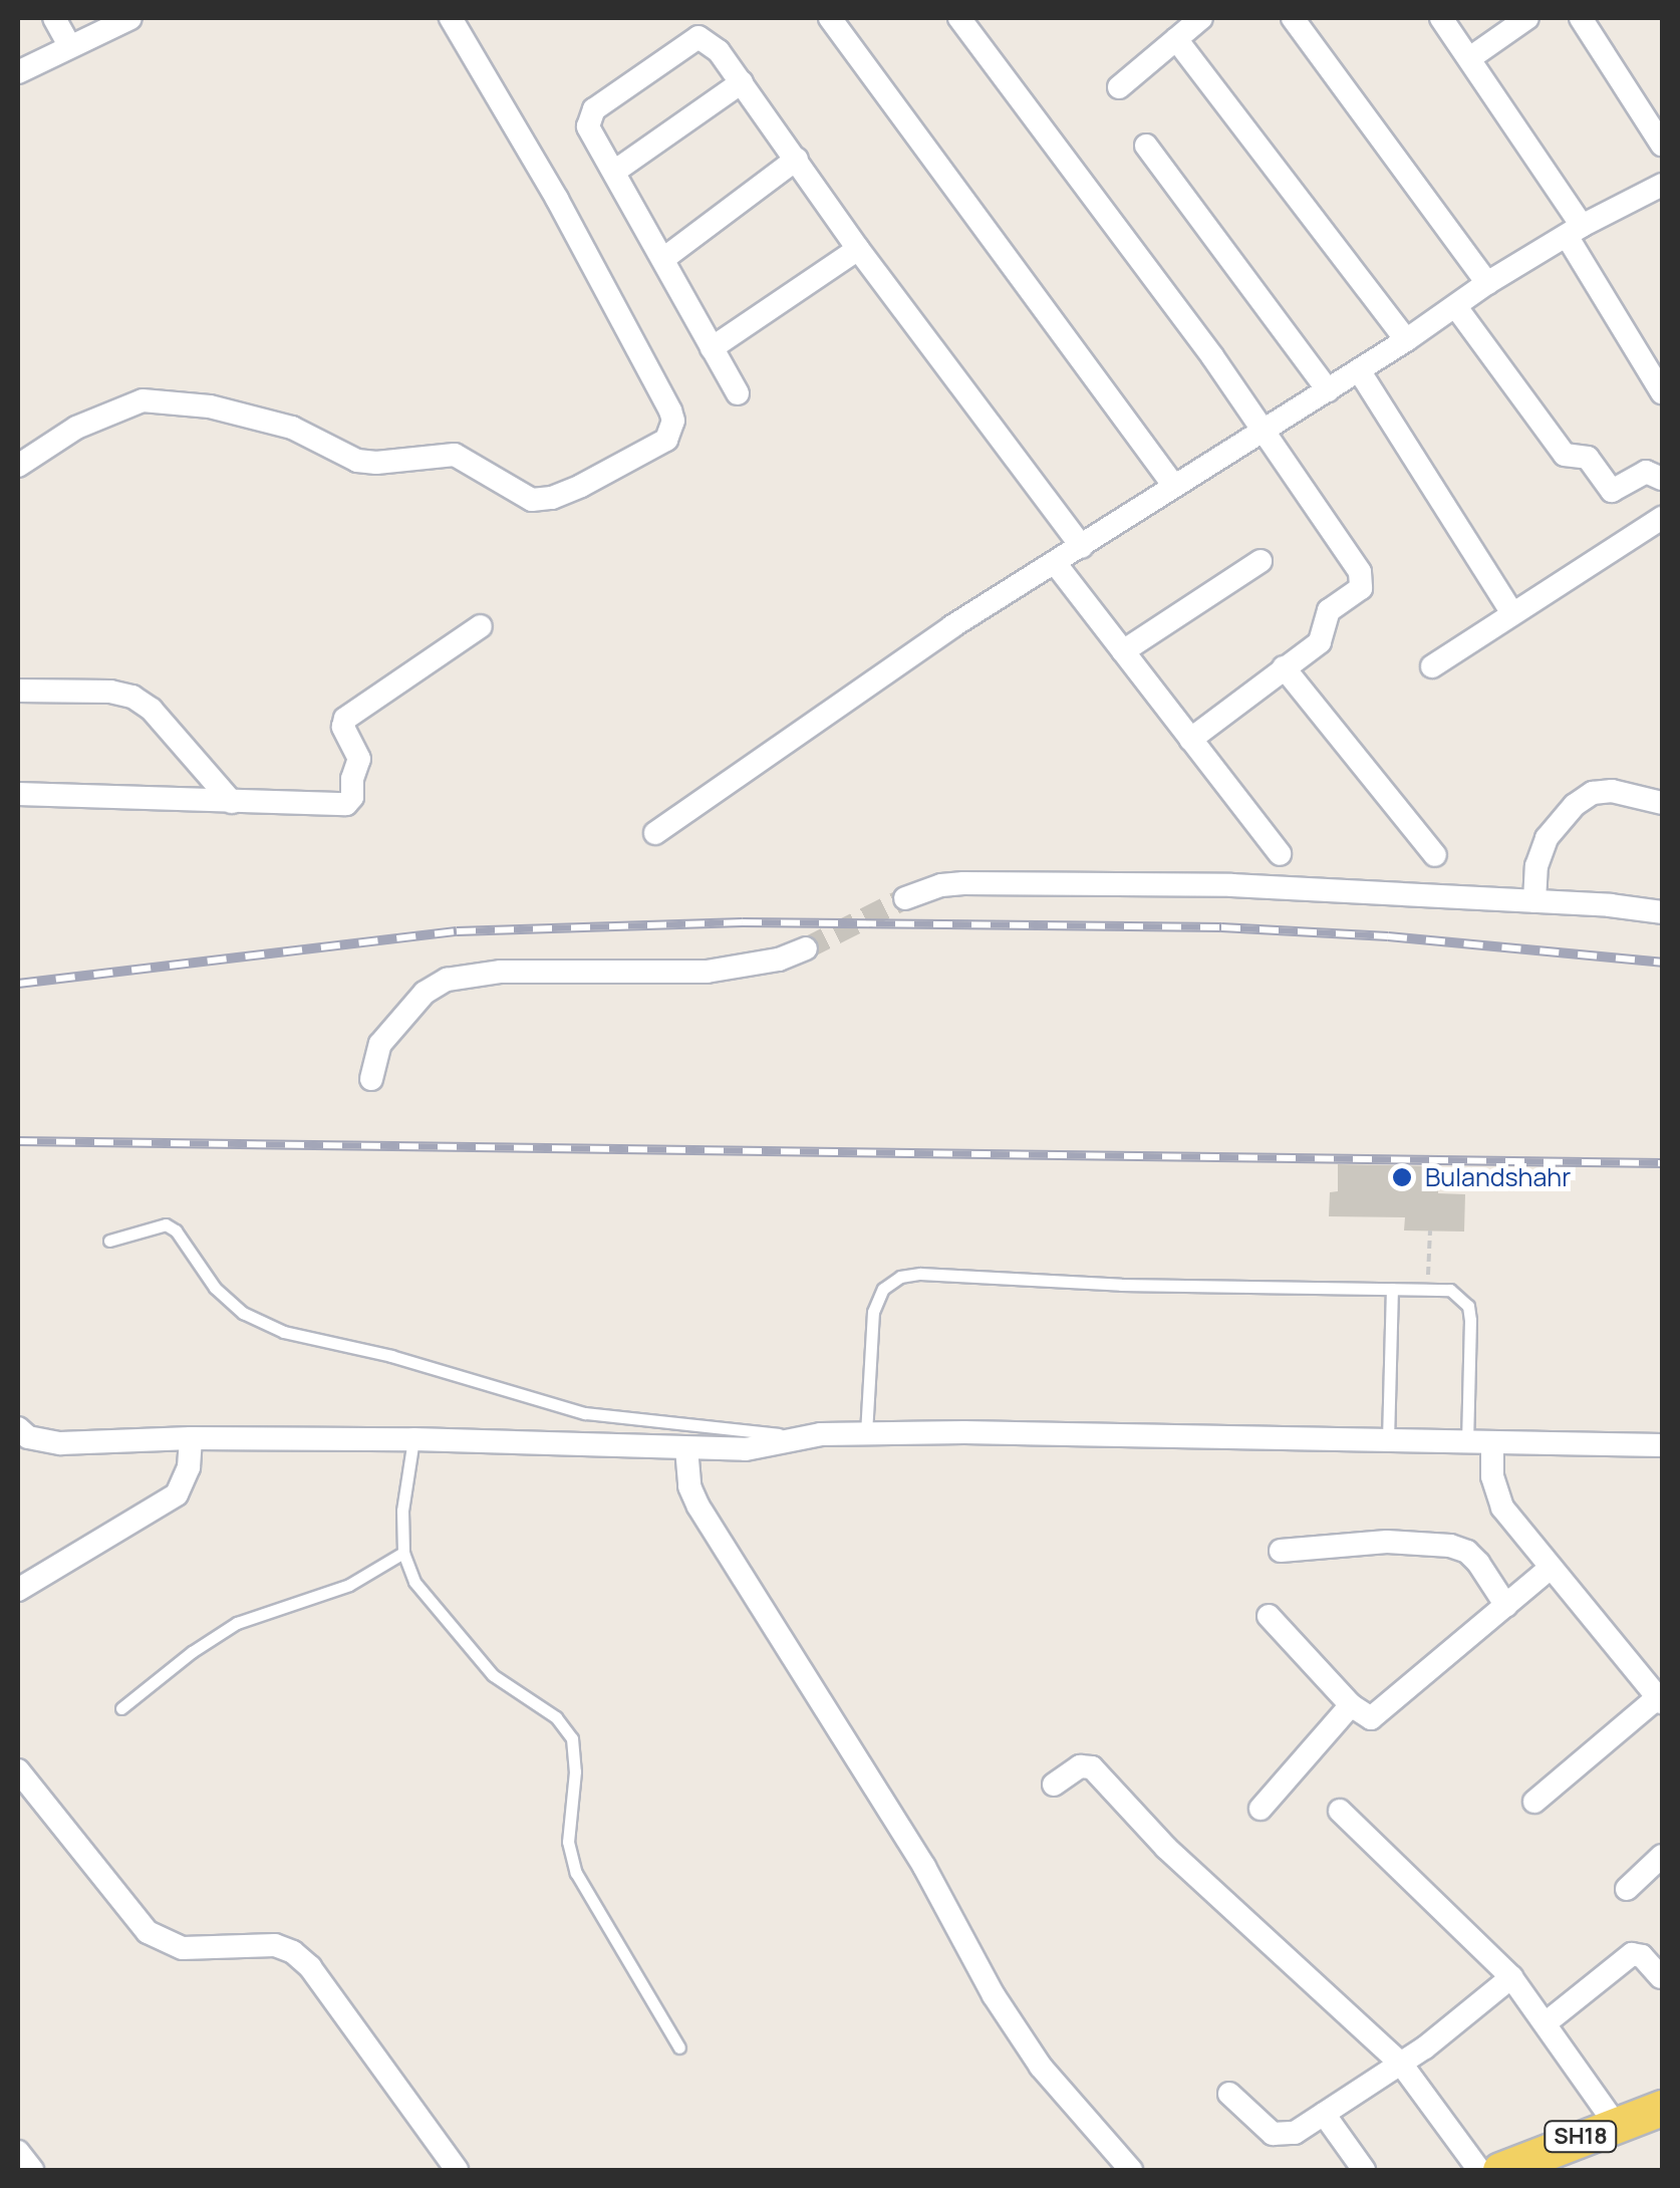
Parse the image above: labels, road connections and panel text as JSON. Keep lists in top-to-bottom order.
{
  "streets": {
    "main road": ["SH18"]
  },
  "places": ["Bulandshahr"]
}
